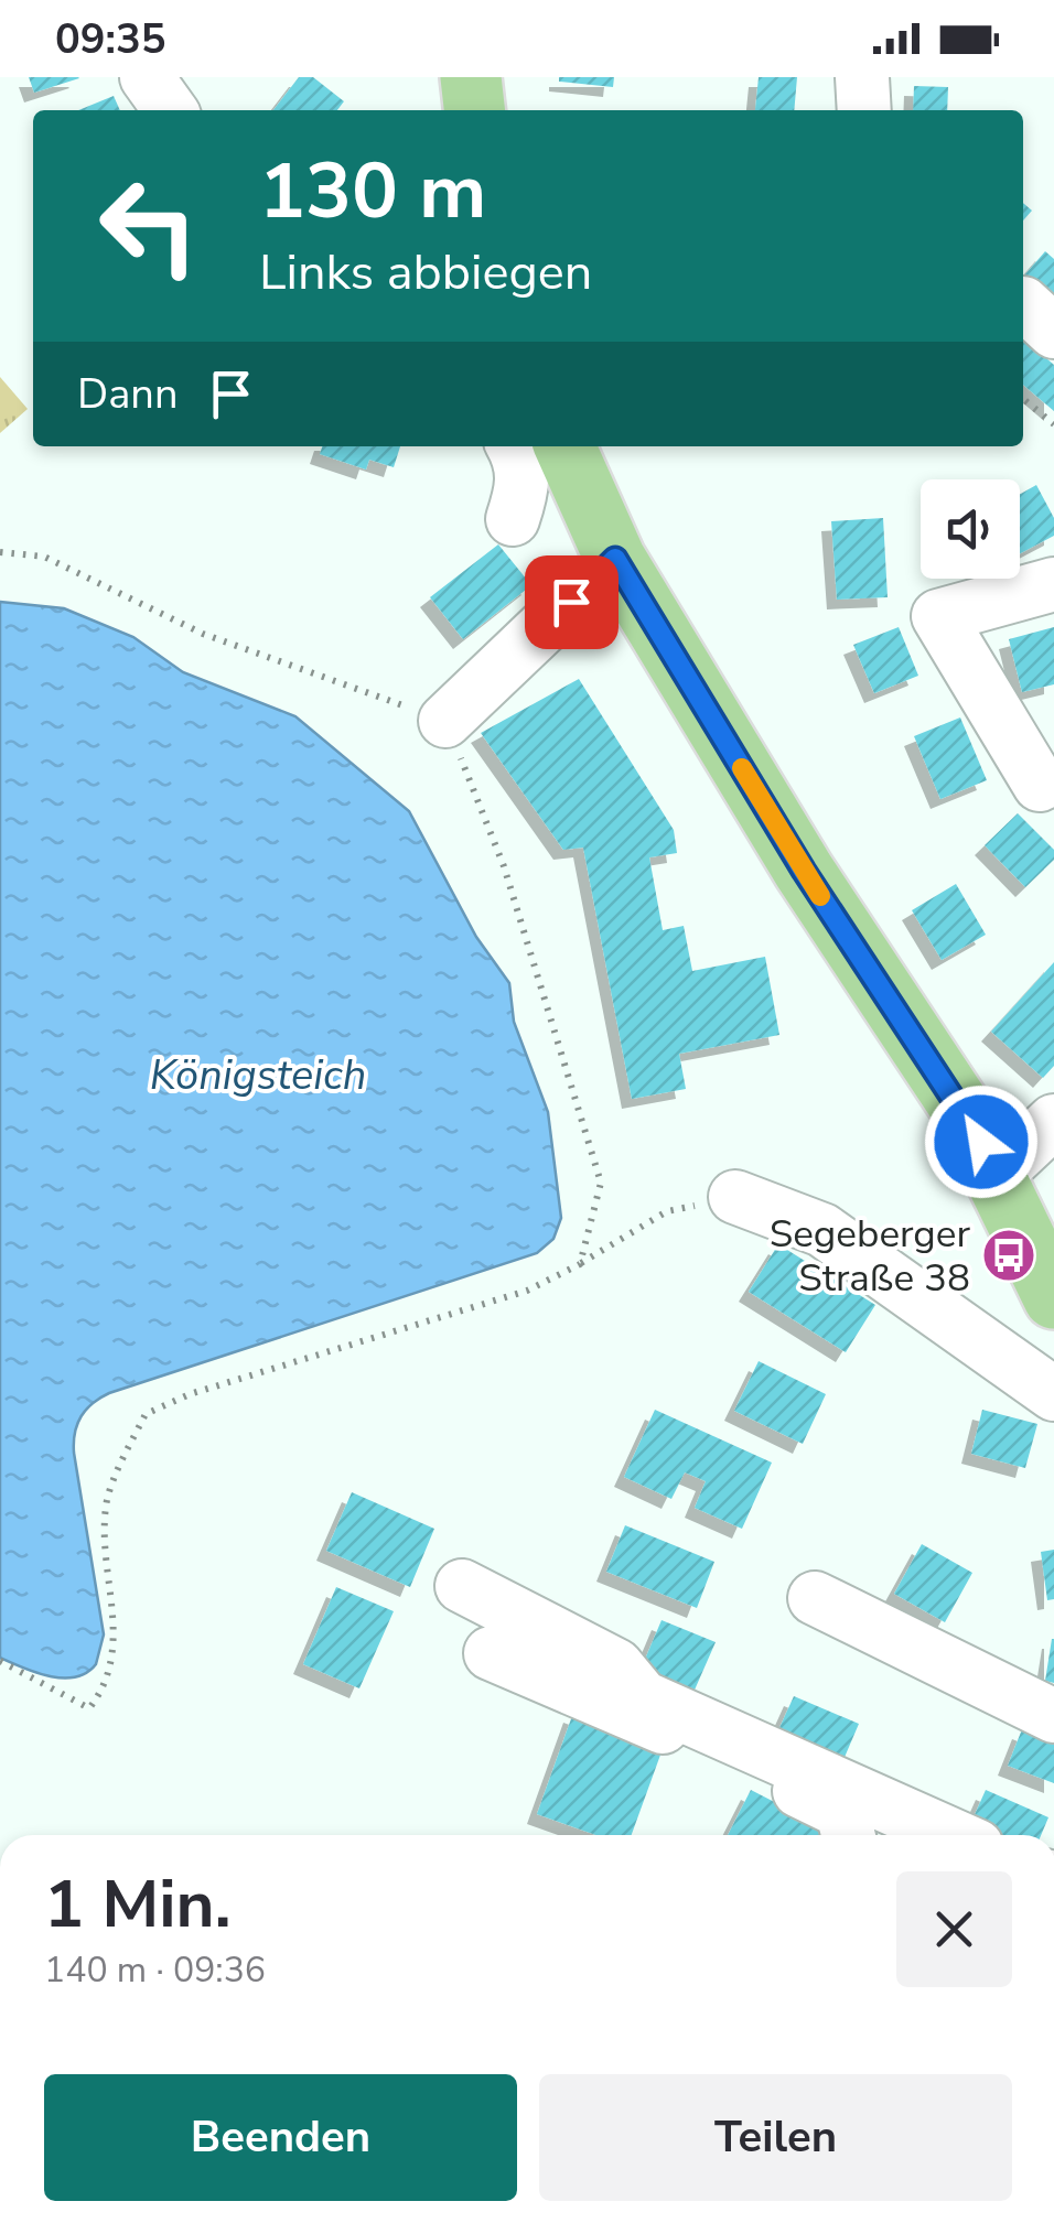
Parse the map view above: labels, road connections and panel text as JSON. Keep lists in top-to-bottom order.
{
  "water": ["Königsteich"],
  "places": {
    "bus stop": ["Segeberger Straße 38"]
  },
  "page": {
    "status": "09:35",
    "turn": ["130 m", "Links abbiegen"],
    "then": "Dann",
    "heading": ["1 Min.", "140 m · 09:36"],
    "buttons": ["Beenden", "Teilen"]
  }
}
